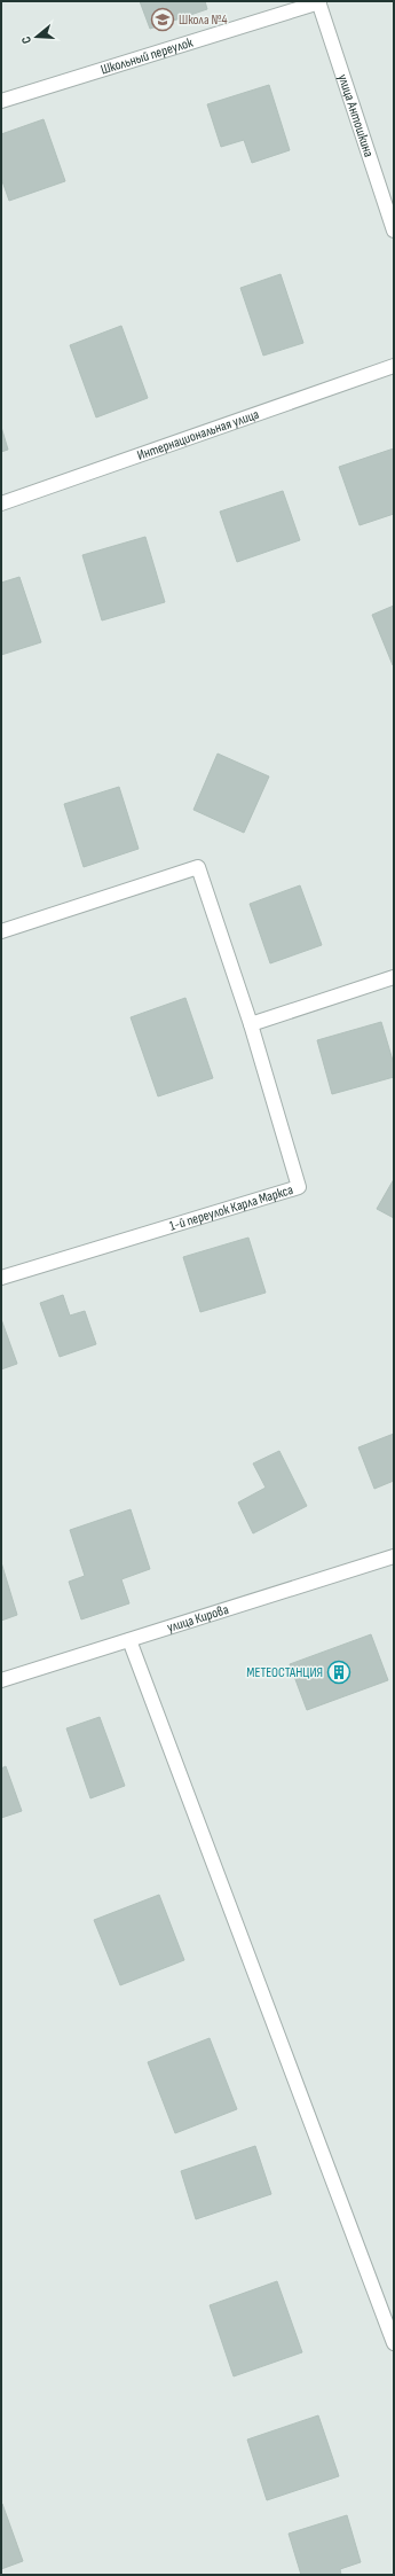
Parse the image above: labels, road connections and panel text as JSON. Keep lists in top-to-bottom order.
{
  "streets": {
    "street": [
      "Школьный переулок",
      "улица Антошкина",
      "Интернациональная улица",
      "1-й переулок Карла Маркса",
      "улица Кирова"
    ]
  },
  "crossings": [
    ["Школьный переулок", "улица Антошкина"]
  ],
  "places": {
    "school or university": ["Школа №4"],
    "building": ["МЕТЕОСТАНЦИЯ"]
  },
  "north": "left"
}
